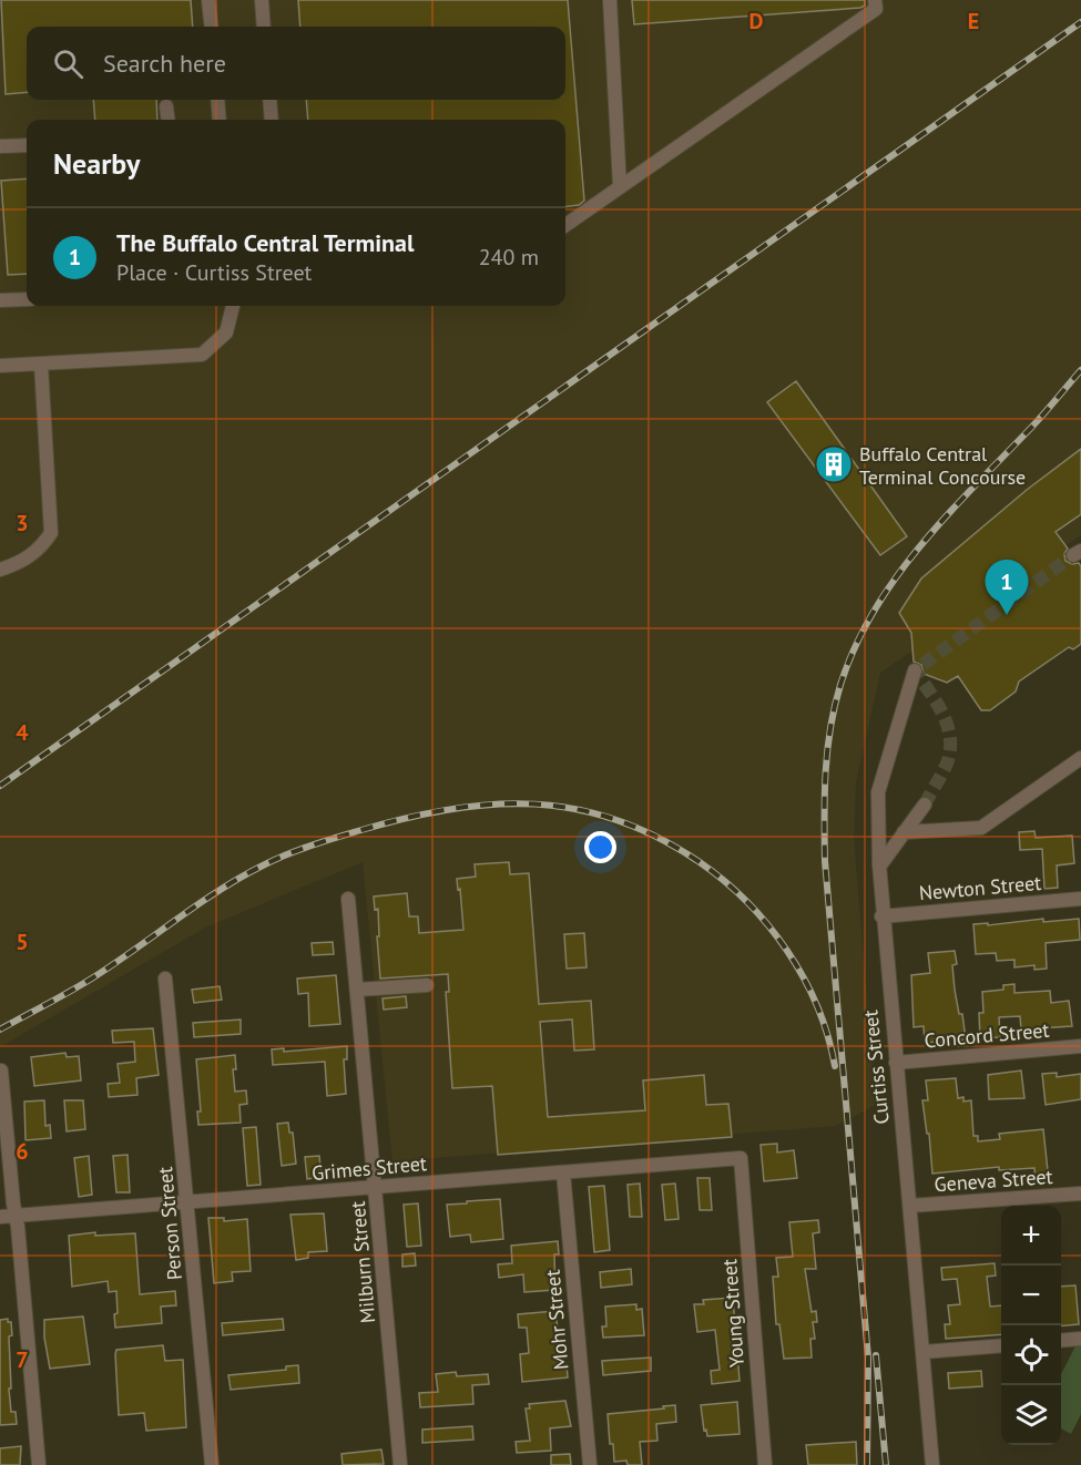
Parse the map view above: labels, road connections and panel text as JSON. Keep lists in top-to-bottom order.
{
  "streets": {
    "street": [
      "Newton Street",
      "Concord Street",
      "Curtiss Street",
      "Grimes Street",
      "Geneva Street",
      "Person Street",
      "Milburn Street",
      "Young Street",
      "Mohr Street"
    ]
  },
  "crossings": [
    ["Newton Street", "Curtiss Street"],
    ["Concord Street", "Curtiss Street"],
    ["Curtiss Street", "Geneva Street"],
    ["Grimes Street", "Person Street"],
    ["Grimes Street", "Milburn Street"],
    ["Grimes Street", "Young Street"],
    ["Grimes Street", "Mohr Street"]
  ],
  "places": {
    "building": ["Buffalo Central Terminal Concourse"]
  },
  "page": {
    "search": "Search here",
    "heading": "Nearby",
    "list": [
      {
        "mark": "1",
        "name": "The Buffalo Central Terminal",
        "note": "Place · Curtiss Street",
        "value": "240 m"
      }
    ],
    "pins": "1",
    "map_buttons": ["+", "−"]
  },
  "grid": {
    "columns": ["D", "E"],
    "rows": [
      "3",
      "4",
      "5",
      "6",
      "7"
    ]
  }
}
